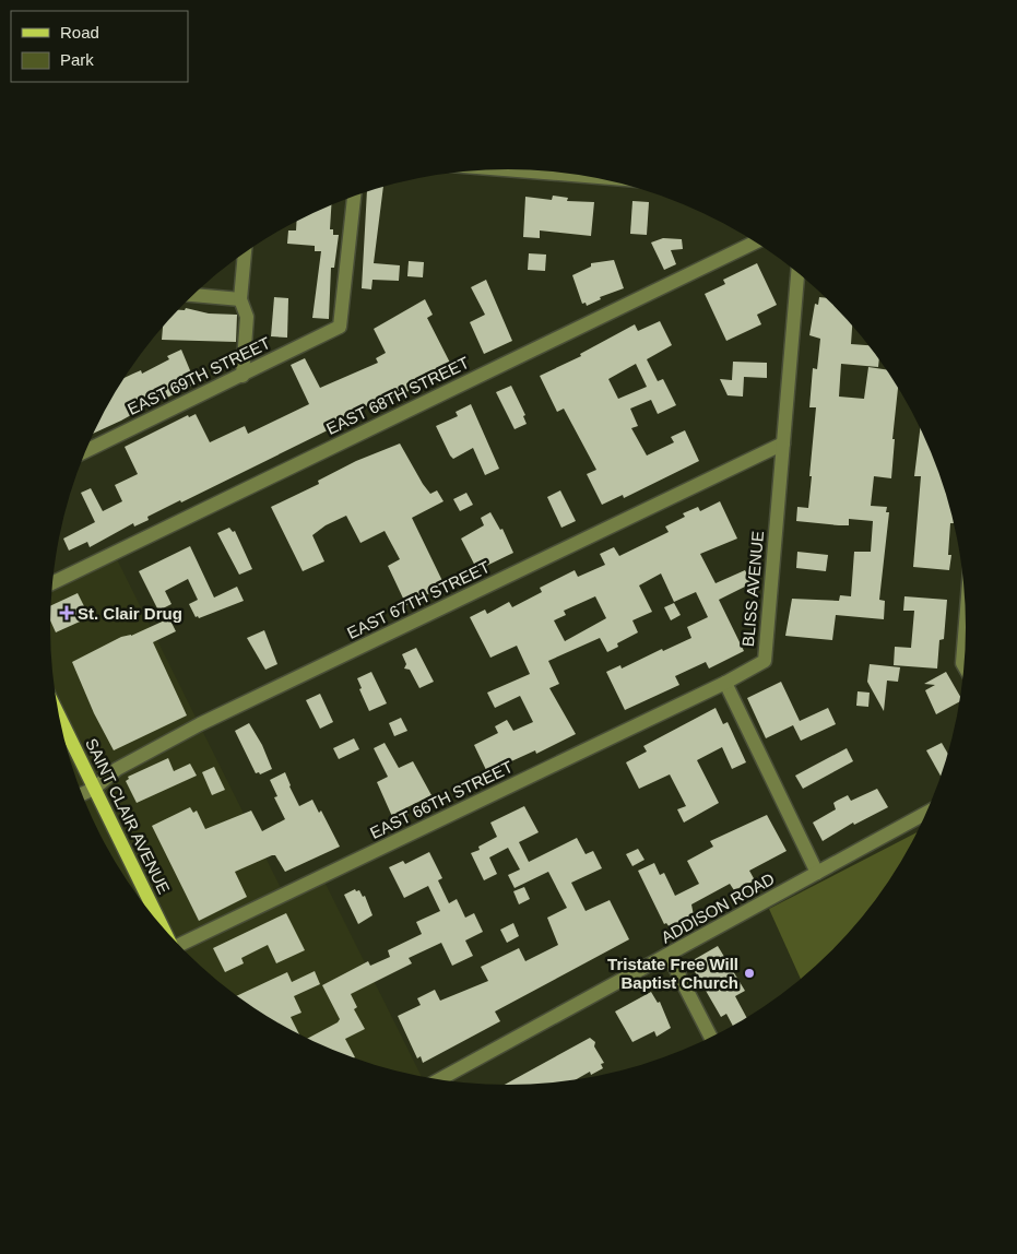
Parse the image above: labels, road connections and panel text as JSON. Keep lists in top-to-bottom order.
{
  "streets": {
    "main road": ["SAINT CLAIR AVENUE"],
    "street": [
      "EAST 69TH STREET",
      "EAST 68TH STREET",
      "BLISS AVENUE",
      "EAST 67TH STREET",
      "EAST 66TH STREET",
      "ADDISON ROAD"
    ]
  },
  "crossings": [
    ["BLISS AVENUE", "EAST 67TH STREET"],
    ["BLISS AVENUE", "EAST 66TH STREET"],
    ["EAST 67TH STREET", "SAINT CLAIR AVENUE"]
  ],
  "places": {
    "health": ["St. Clair Drug"],
    "other": ["Tristate Free Will Baptist Church"]
  },
  "legend": ["Road", "Park"]
}
